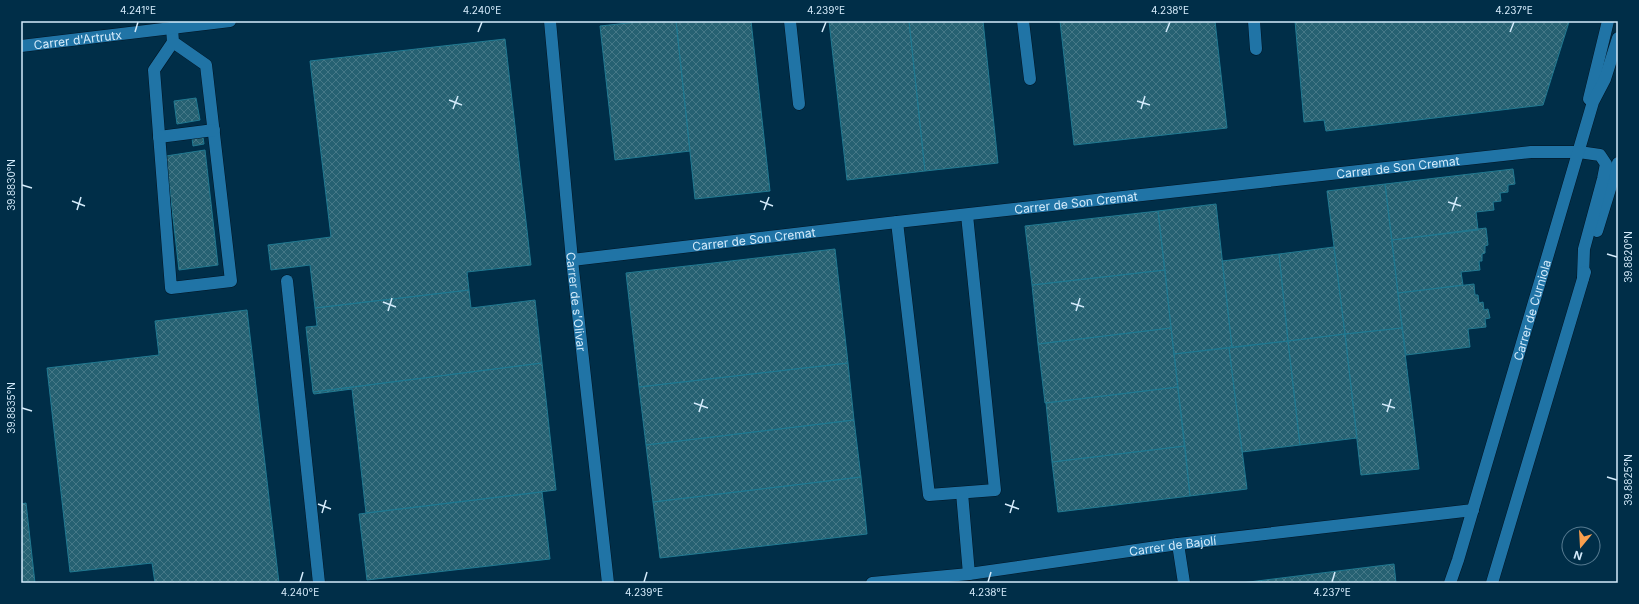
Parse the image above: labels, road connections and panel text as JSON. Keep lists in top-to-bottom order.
{
  "streets": {
    "street": [
      "Carrer d'Artrutx",
      "Carrer de Son Cremat",
      "Carrer de s'Olivar",
      "Carrer de Curniola",
      "Carrer de Bajolí"
    ]
  },
  "crossings": [
    ["Carrer de Son Cremat", "Carrer de s'Olivar"],
    ["Carrer de Son Cremat", "Carrer de Curniola"],
    ["Carrer de Curniola", "Carrer de Bajolí"]
  ],
  "north": "bottom",
  "coordinates": [
    "4.241°E",
    "4.240°E",
    "4.239°E",
    "4.238°E",
    "4.237°E",
    "39.8830°N",
    "39.8820°N",
    "39.8835°N",
    "39.8825°N"
  ]
}
